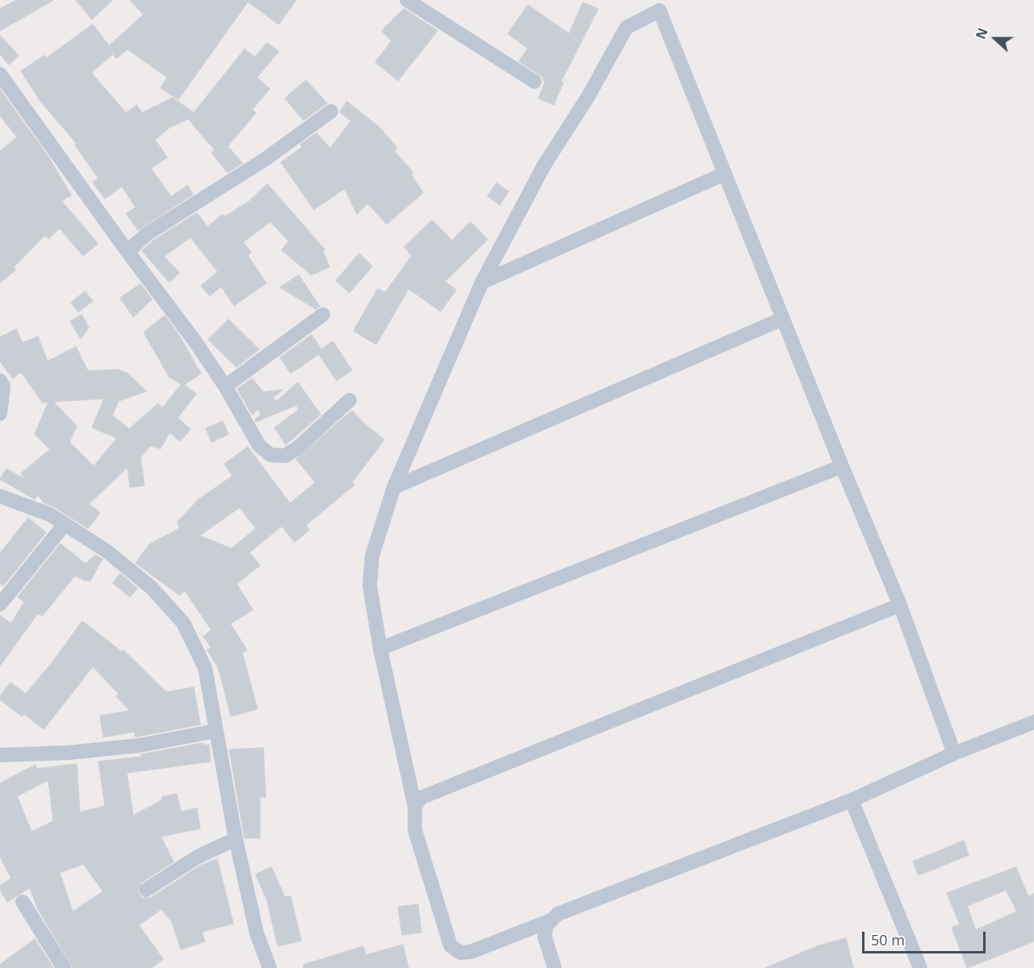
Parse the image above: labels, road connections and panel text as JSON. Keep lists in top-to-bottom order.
{
  "scale_bar": "50 m",
  "north": "left"
}
